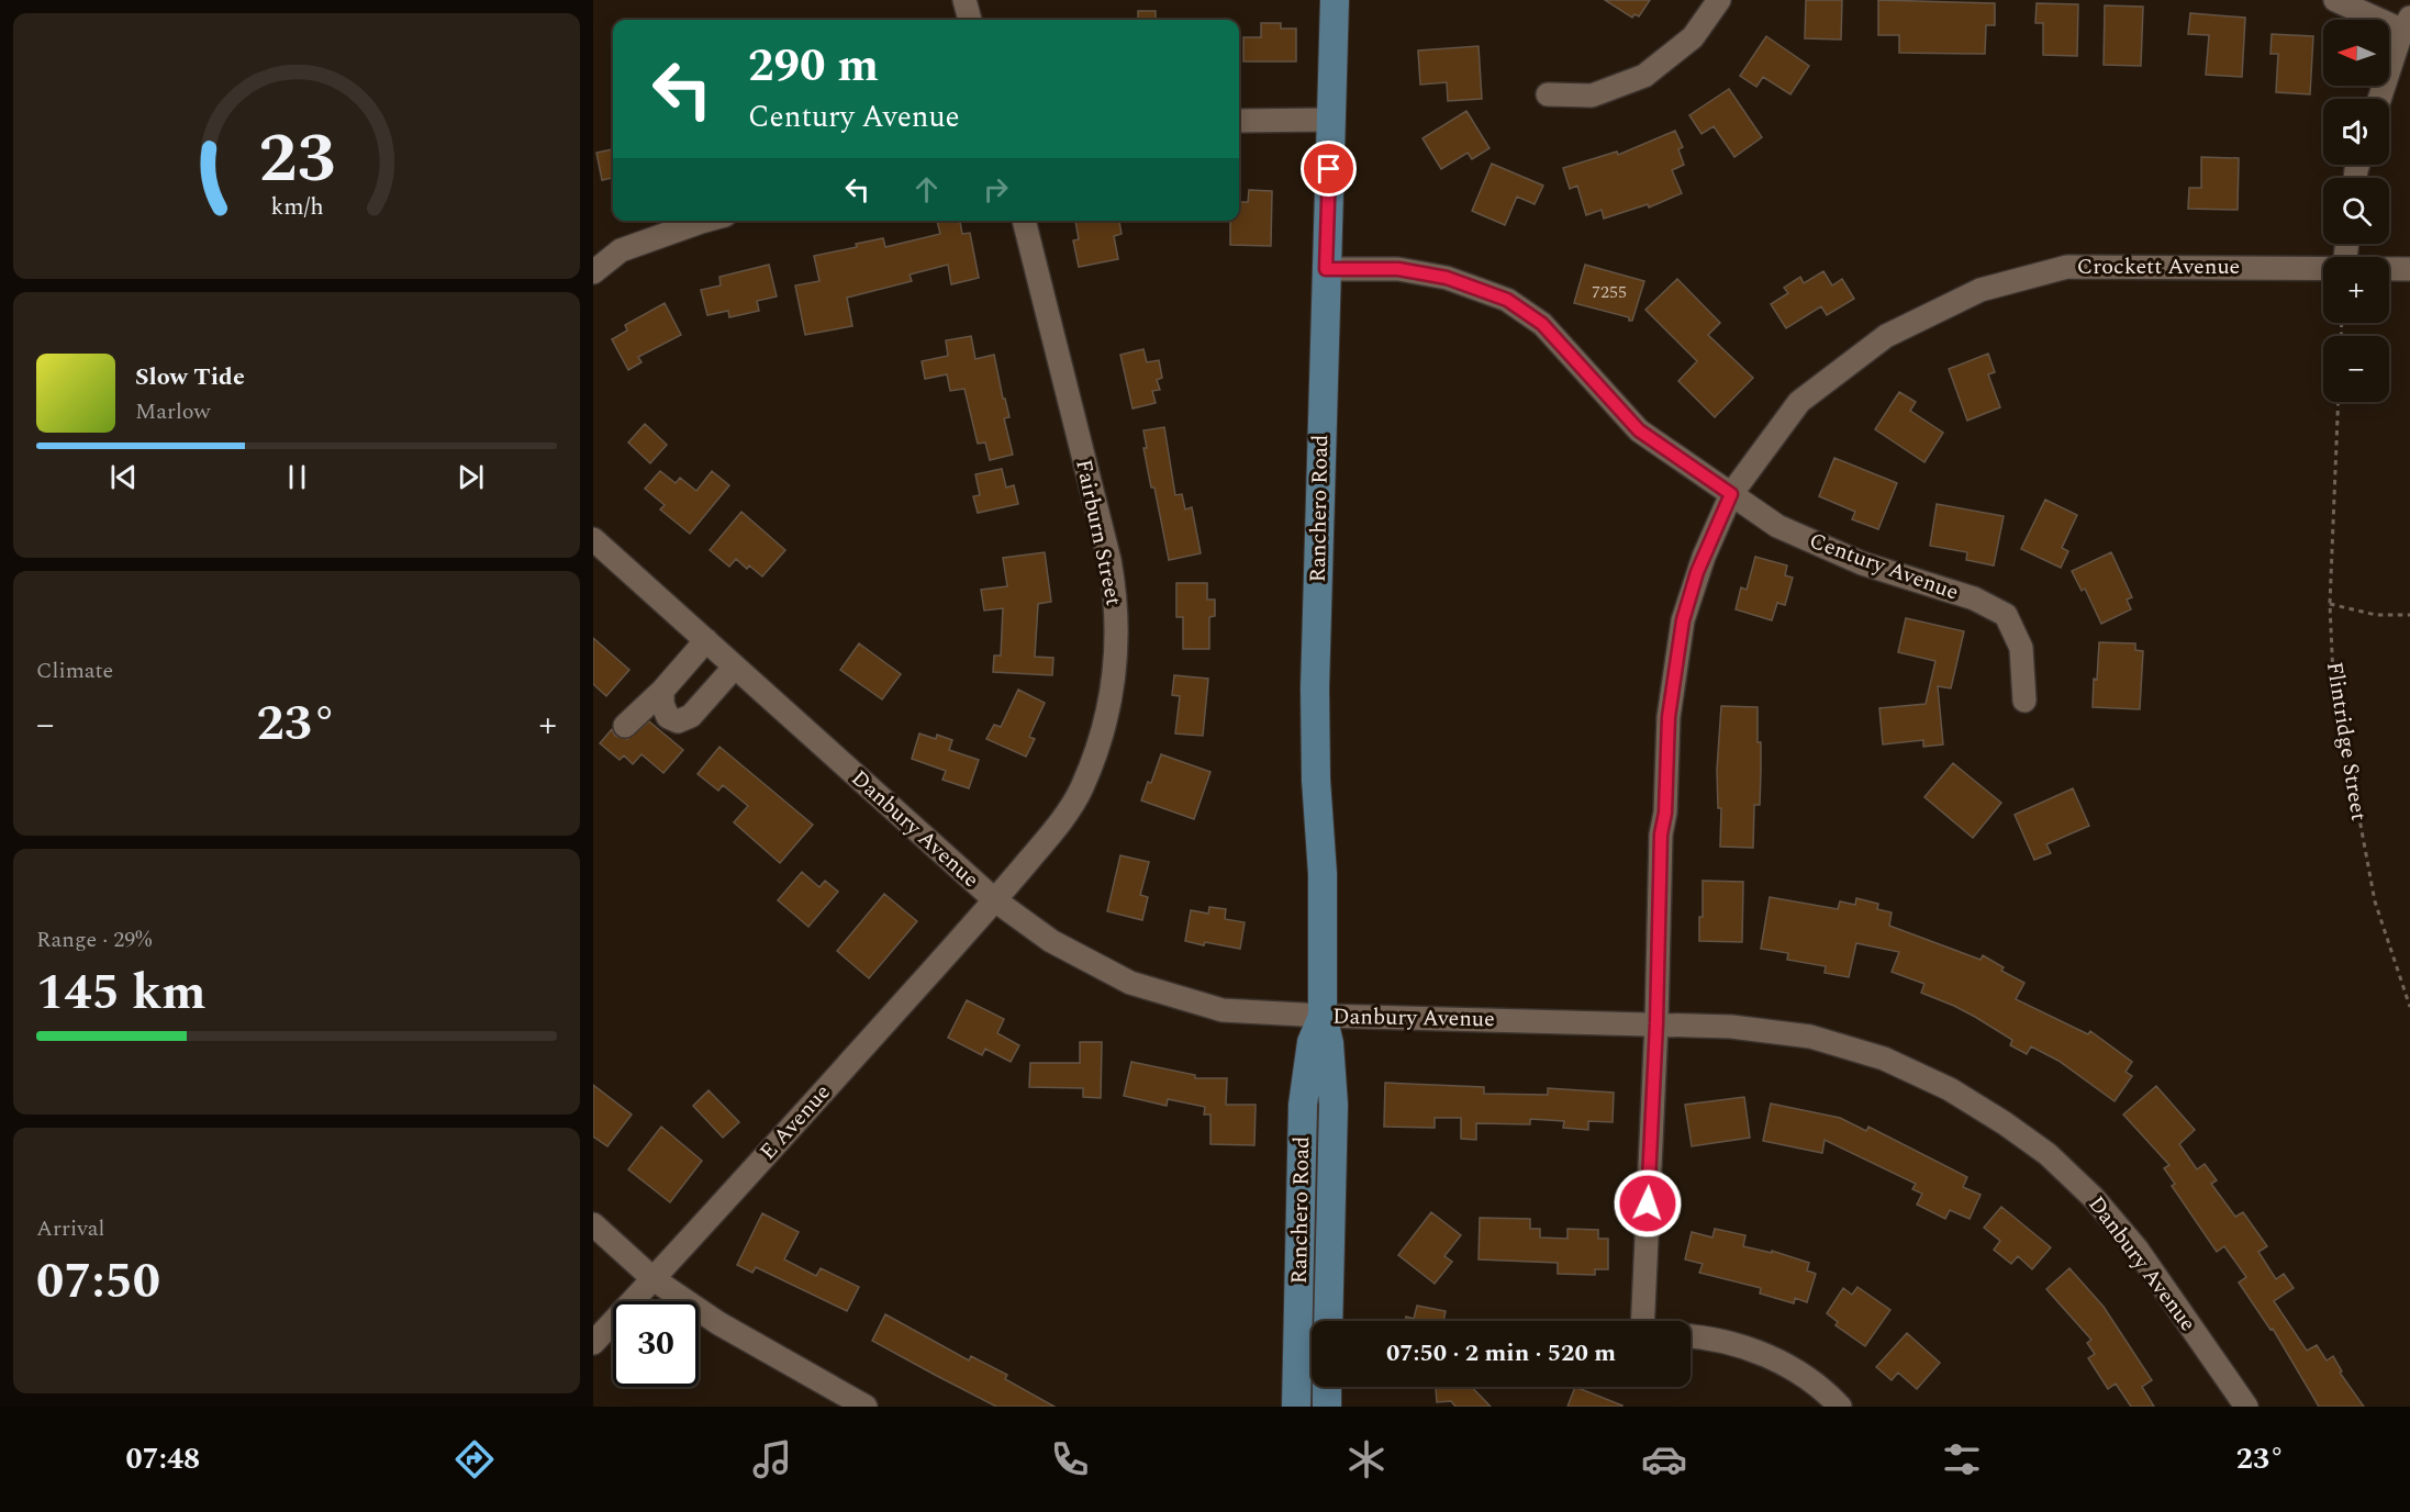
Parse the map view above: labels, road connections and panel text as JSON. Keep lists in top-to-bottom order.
{
  "streets": {
    "main road": ["Ranchero Road"],
    "street": [
      "Crockett Avenue",
      "Fairburn Street",
      "Century Avenue",
      "Danbury Avenue",
      "E Avenue"
    ],
    "path": ["Flintridge Street"]
  },
  "crossings": [
    ["Crockett Avenue", "Century Avenue"],
    ["Crockett Avenue", "Danbury Avenue"],
    ["Ranchero Road", "Century Avenue"],
    ["Ranchero Road", "Danbury Avenue"],
    ["Fairburn Street", "Danbury Avenue"],
    ["Fairburn Street", "E Avenue"],
    ["Danbury Avenue", "E Avenue"]
  ],
  "house_numbers": ["7255"],
  "north": "left",
  "page": {
    "map_buttons": ["+", "−"],
    "turn": ["290 m", "Century Avenue"],
    "song": ["Slow Tide", "Marlow"],
    "tile": [
      "Climate",
      ["Range · 29%", "145 km"],
      ["Arrival", "07:50"]
    ],
    "heat": ["−", "23°", "+"],
    "limit": "30",
    "trip": "07:50 · 2 min · 520 m",
    "tabs": ["07:48", "23°"],
    "gauge": ["23", "km/h"]
  }
}
